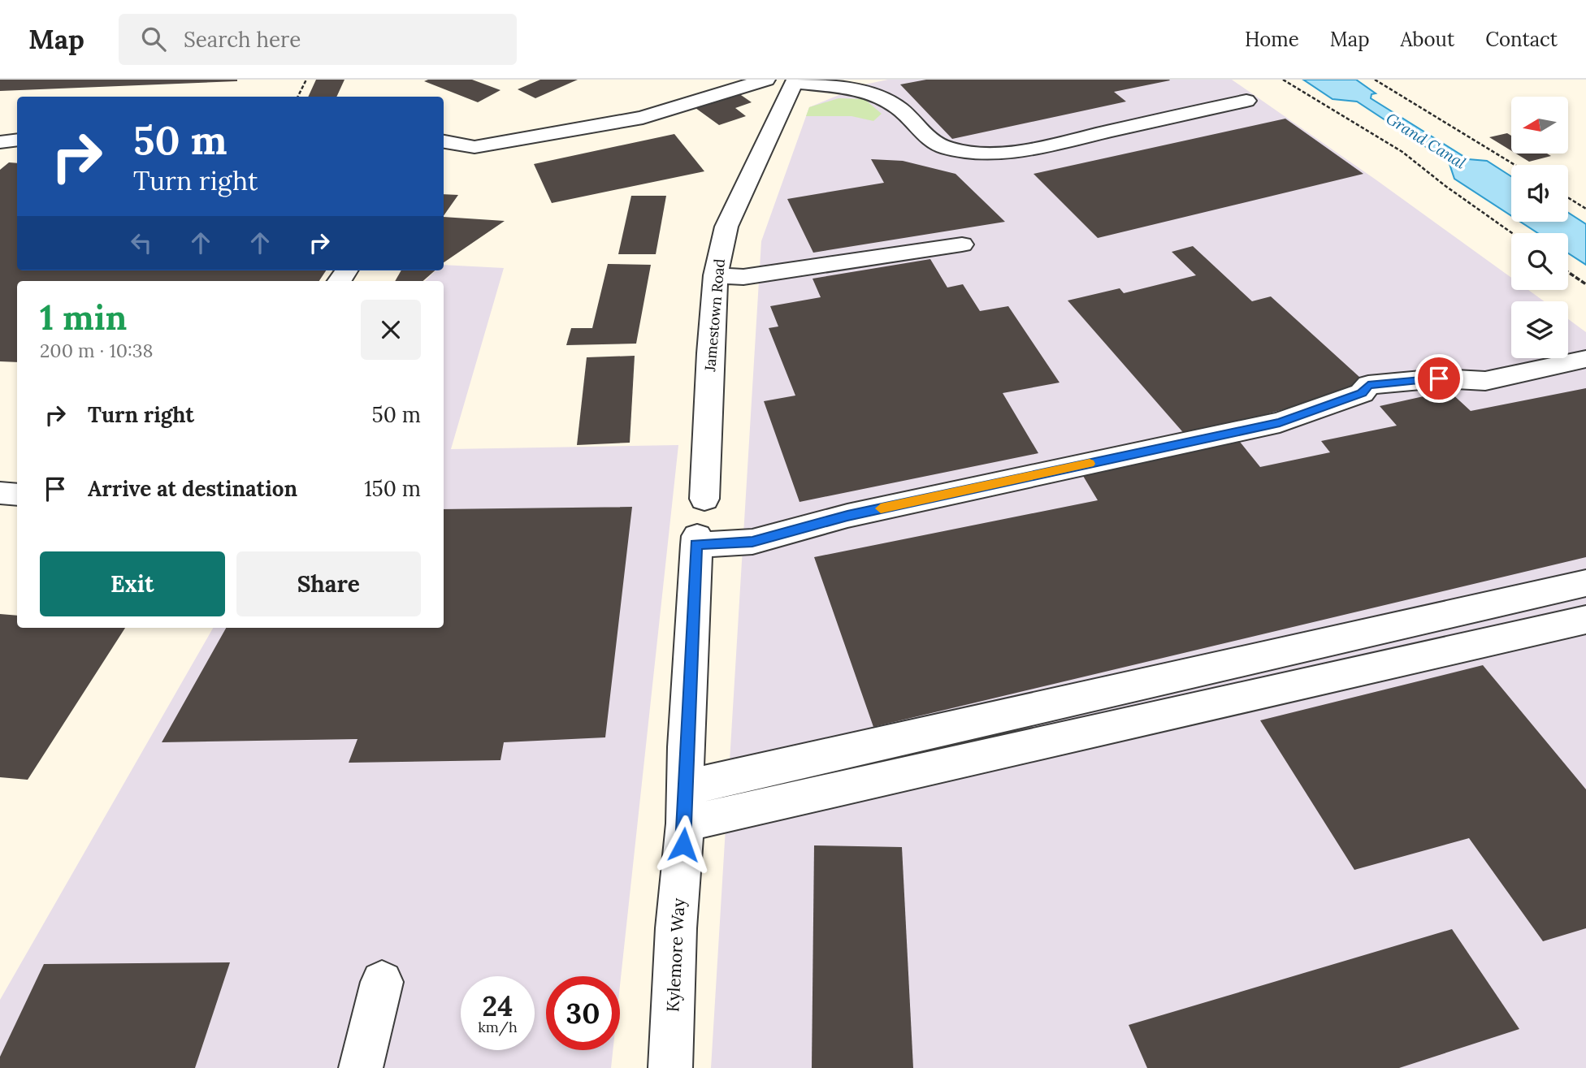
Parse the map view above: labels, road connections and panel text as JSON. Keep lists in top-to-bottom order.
{
  "streets": {
    "street": ["Jamestown Road", "Kylemore Way"]
  },
  "water": ["Grand Canal"],
  "north": "left",
  "page": {
    "header": "Map",
    "search": "Search here",
    "nav": [
      "Home",
      "Map",
      "About",
      "Contact"
    ],
    "turn": ["50 m", "Turn right"],
    "heading": ["1 min", "200 m · 10:38"],
    "list": [
      {
        "name": "Turn right",
        "value": "50 m"
      },
      {
        "name": "Arrive at destination",
        "value": "150 m"
      }
    ],
    "buttons": ["Exit", "Share"],
    "speed": "24 km/h",
    "limit": "30"
  }
}
